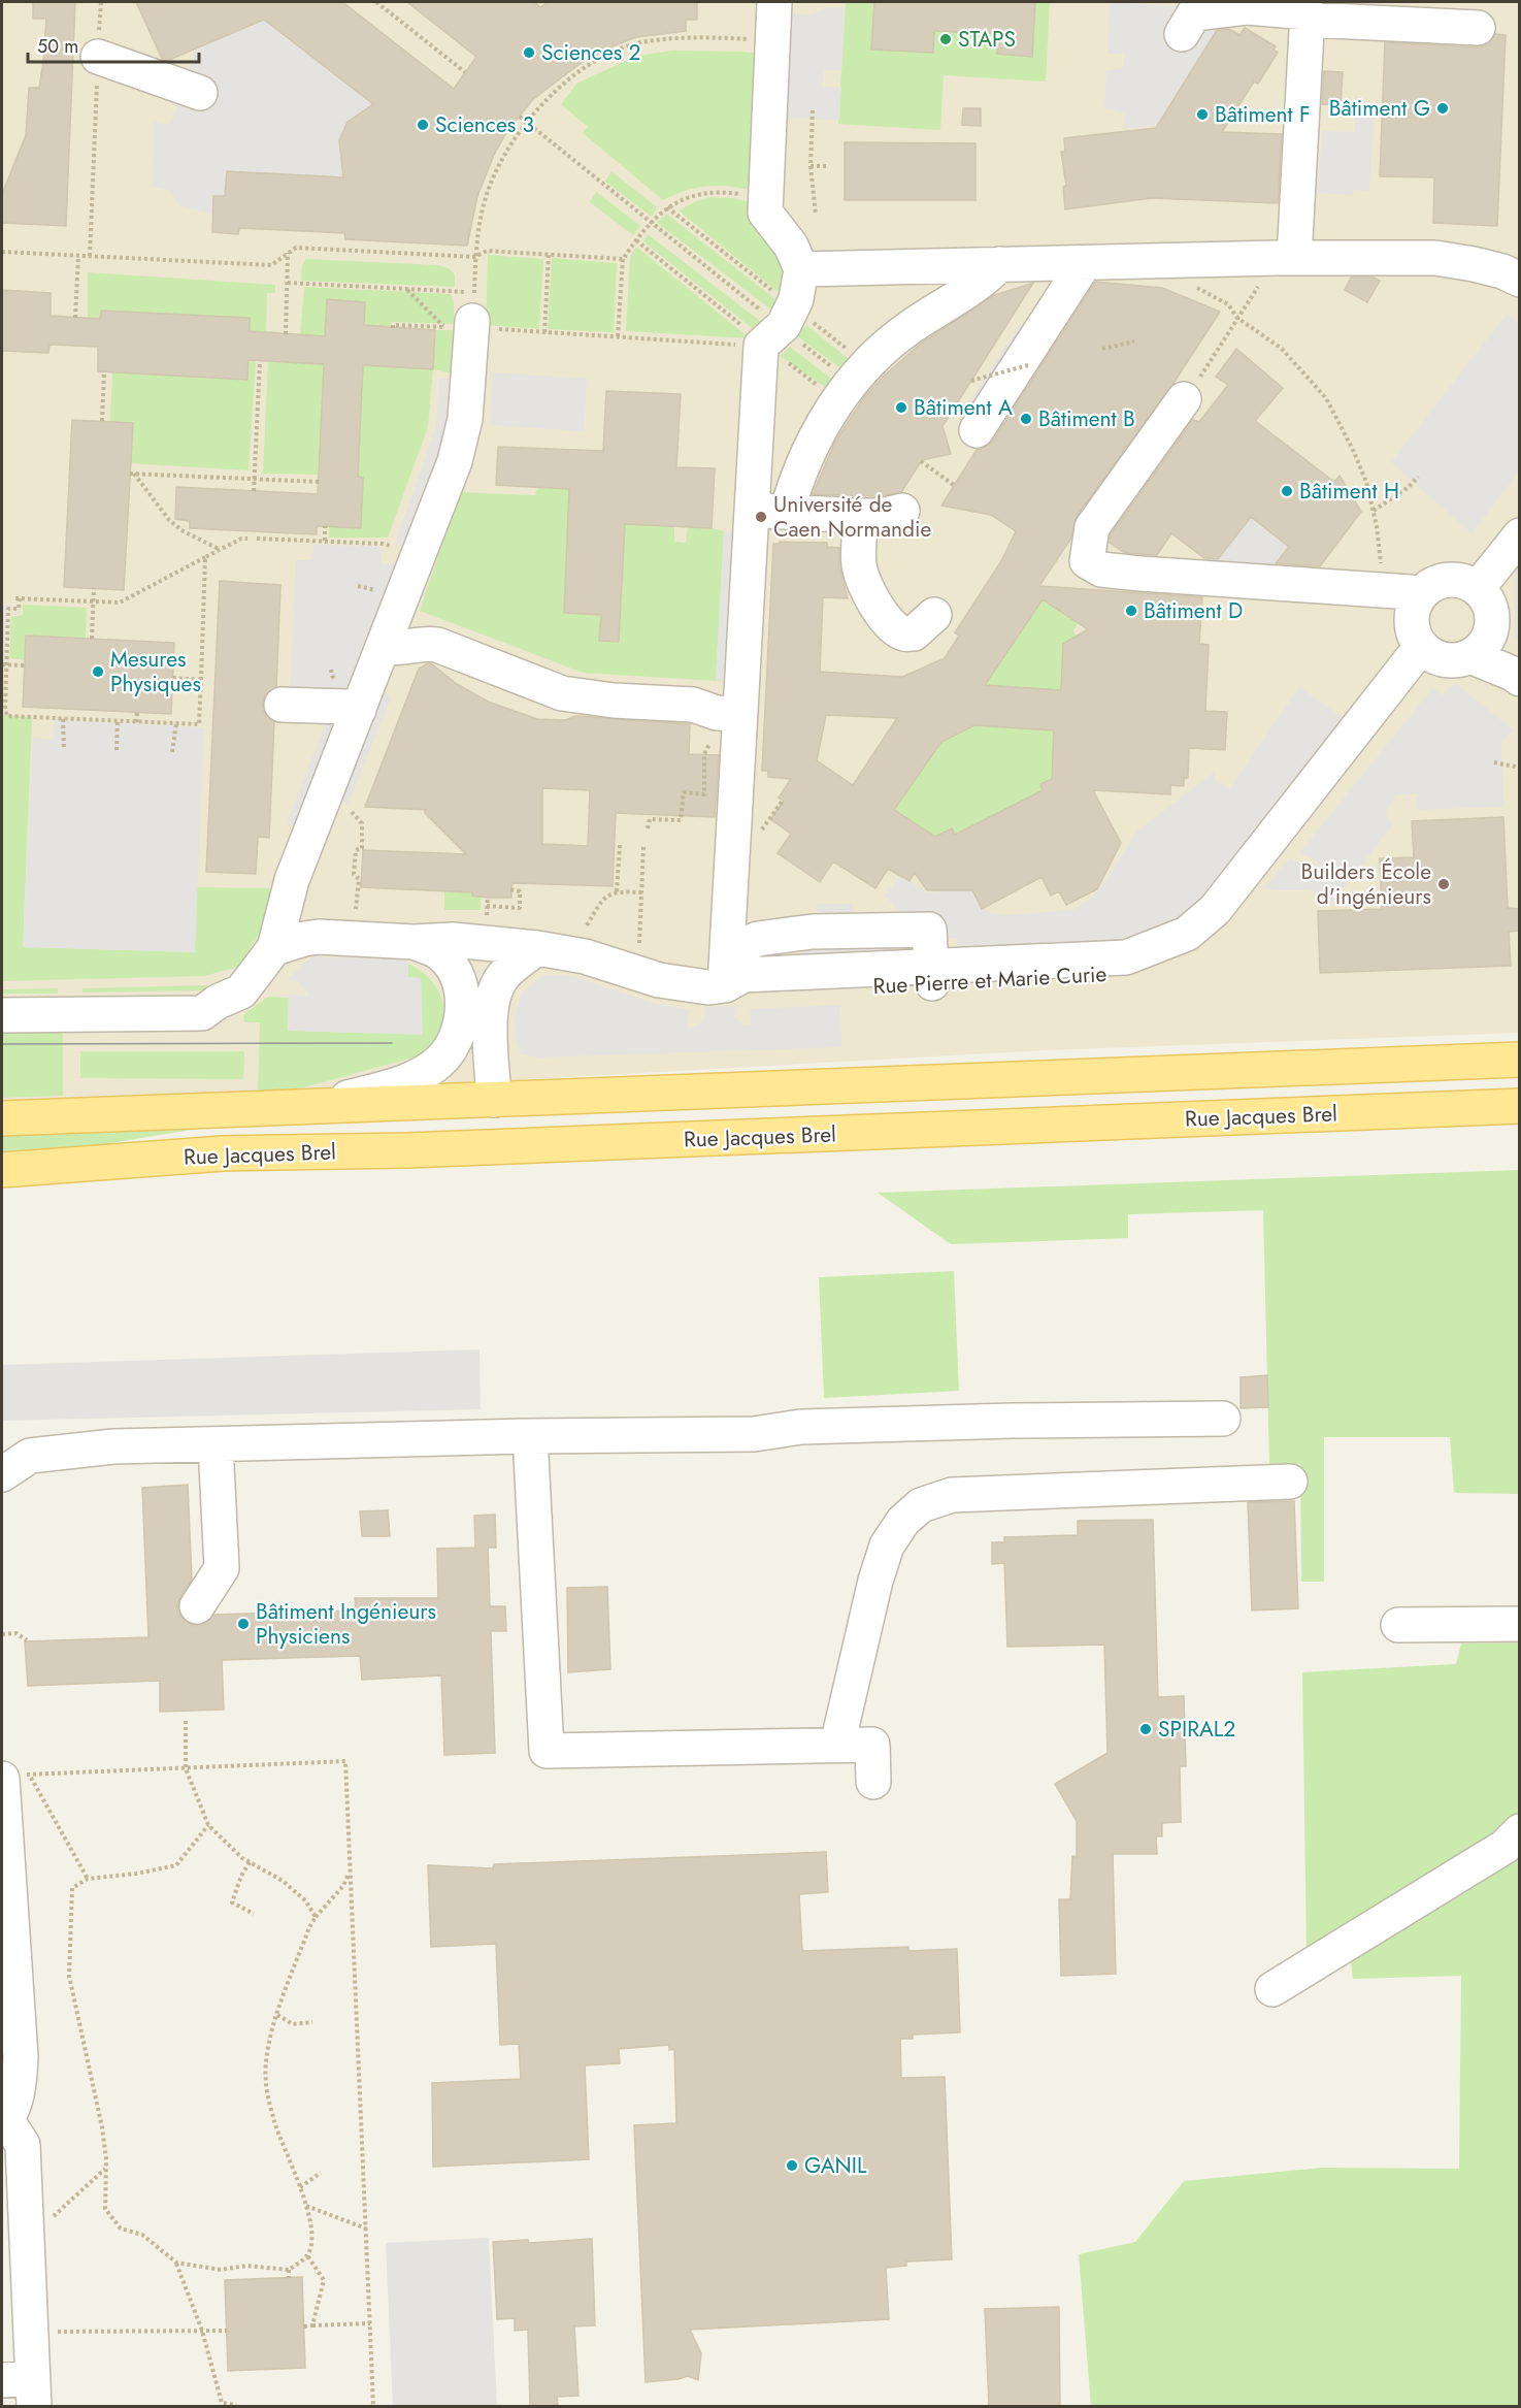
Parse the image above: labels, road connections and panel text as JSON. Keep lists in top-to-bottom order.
{
  "streets": {
    "main road": ["Rue Jacques Brel"],
    "street": ["Rue Pierre et Marie Curie"]
  },
  "places": [
    "STAPS",
    "Sciences 2",
    "Bâtiment G",
    "Bâtiment F",
    "Sciences 3",
    "Bâtiment A",
    "Bâtiment B",
    "Bâtiment H",
    "Université de Caen Normandie",
    "Bâtiment D",
    "Mesures Physiques",
    "Builders École d'ingénieurs",
    "Bâtiment Ingénieurs Physiciens",
    "SPIRAL2",
    "GANIL"
  ],
  "scale_bar": "50 m"
}
